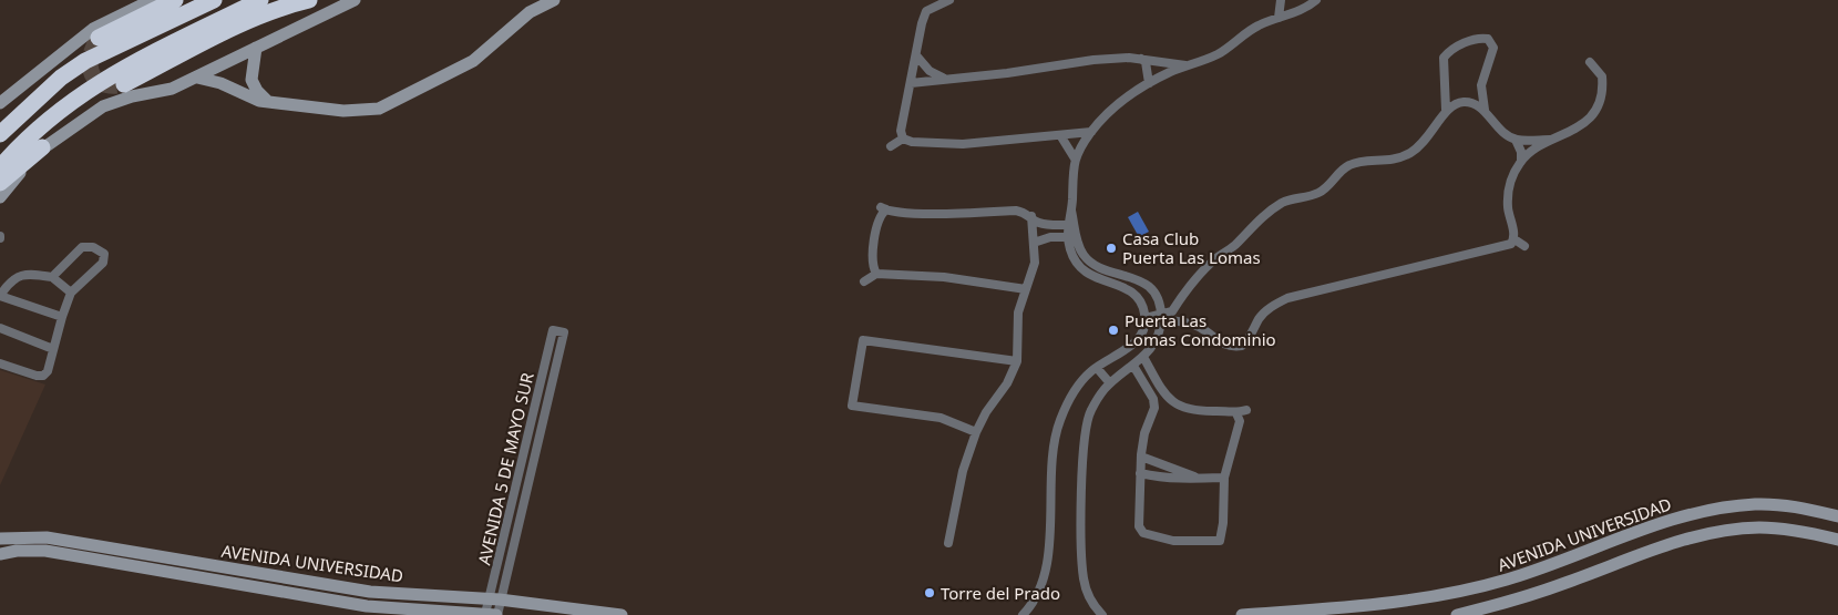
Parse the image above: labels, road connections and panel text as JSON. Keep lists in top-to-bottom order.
{
  "streets": {
    "main road": ["AVENIDA UNIVERSIDAD"],
    "street": ["AVENIDA 5 DE MAYO SUR"]
  },
  "crossings": [
    ["AVENIDA 5 DE MAYO SUR", "AVENIDA UNIVERSIDAD"]
  ],
  "places": ["Casa Club Puerta Las Lomas", "Puerta Las Lomas Condominio", "Torre del Prado"]
}
